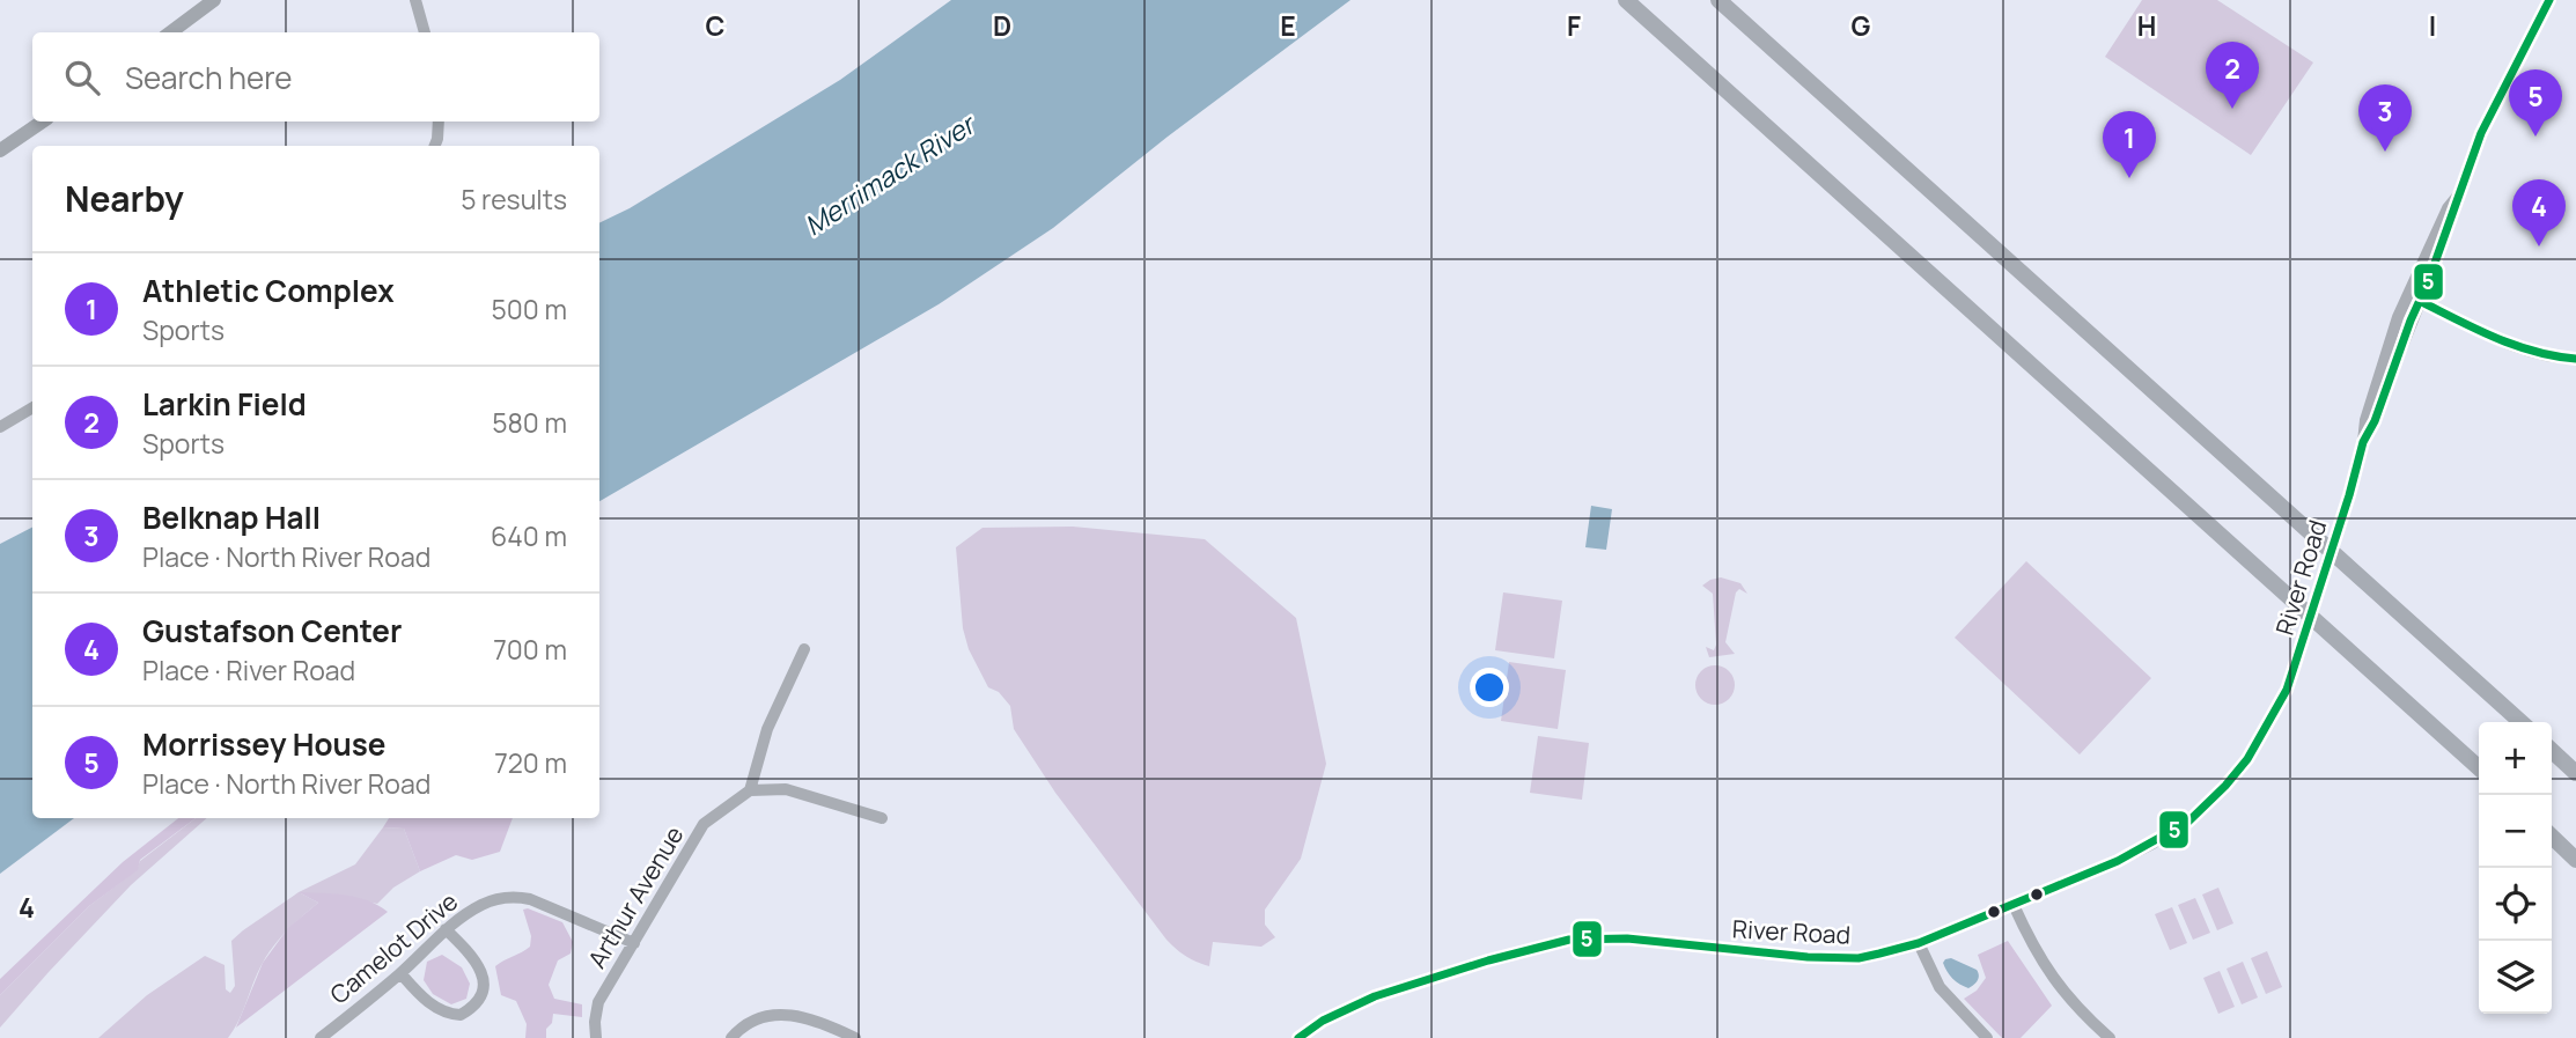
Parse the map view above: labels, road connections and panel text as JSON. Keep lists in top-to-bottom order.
{
  "streets": {
    "street": ["River Road", "Arthur Avenue", "Camelot Drive"]
  },
  "crossings": [
    ["Arthur Avenue", "Camelot Drive"]
  ],
  "water": ["Merrimack River"],
  "lines": ["transit line 5"],
  "page": {
    "search": "Search here",
    "pins": [
      "2",
      "5",
      "3",
      "1",
      "4"
    ],
    "heading": ["Nearby", "5 results"],
    "list": [
      {
        "mark": "1",
        "name": "Athletic Complex",
        "note": "Sports",
        "value": "500 m"
      },
      {
        "mark": "2",
        "name": "Larkin Field",
        "note": "Sports",
        "value": "580 m"
      },
      {
        "mark": "3",
        "name": "Belknap Hall",
        "note": "Place · North River Road",
        "value": "640 m"
      },
      {
        "mark": "4",
        "name": "Gustafson Center",
        "note": "Place · River Road",
        "value": "700 m"
      },
      {
        "mark": "5",
        "name": "Morrissey House",
        "note": "Place · North River Road",
        "value": "720 m"
      }
    ],
    "map_buttons": ["+", "−"]
  },
  "grid": {
    "columns": [
      "C",
      "D",
      "E",
      "F",
      "G",
      "H",
      "I"
    ],
    "rows": ["4"]
  }
}
